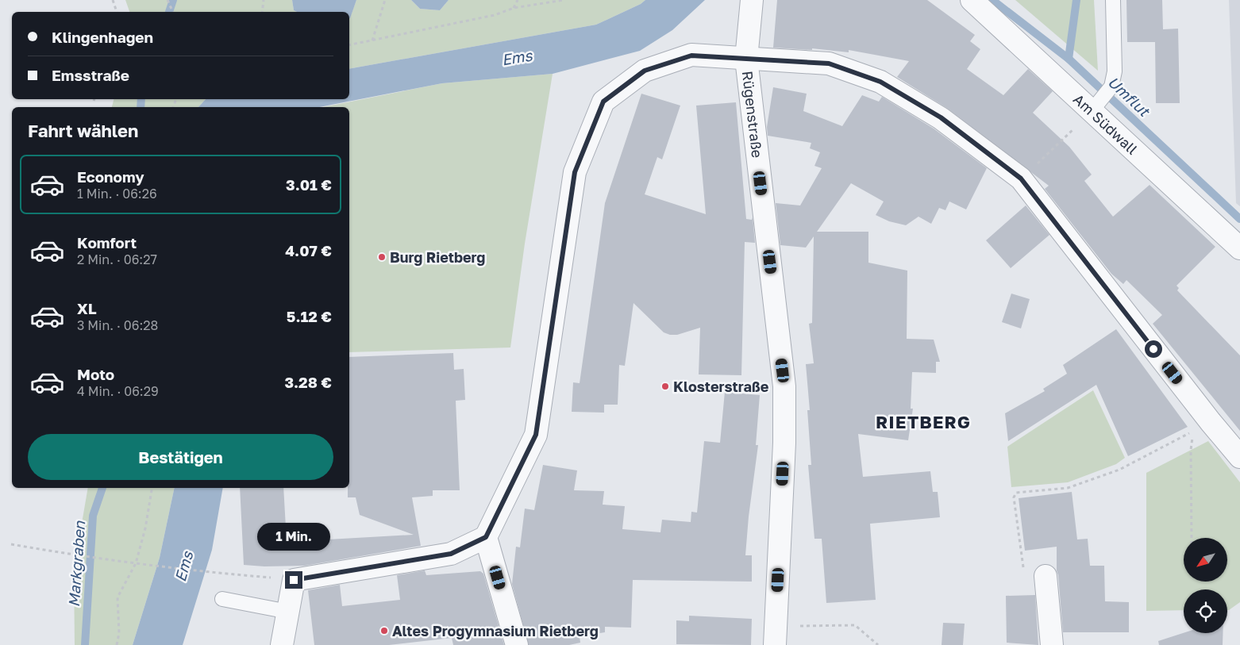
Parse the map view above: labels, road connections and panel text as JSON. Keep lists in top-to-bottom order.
{
  "streets": {
    "street": ["Rügenstraße", "Am Südwall"]
  },
  "districts": ["RIETBERG"],
  "water": ["Ems", "Umflut", "Markgraben"],
  "places": ["Burg Rietberg", "Klosterstraße", "Altes Progymnasium Rietberg"],
  "north": "bottom left",
  "page": {
    "banner": ["Klingenhagen", "Emsstraße"],
    "heading": "Fahrt wählen",
    "list": [
      {
        "name": "Economy",
        "note": "1 Min. · 06:26",
        "value": "3.01 €"
      },
      {
        "name": "Komfort",
        "note": "2 Min. · 06:27",
        "value": "4.07 €"
      },
      {
        "name": "XL",
        "note": "3 Min. · 06:28",
        "value": "5.12 €"
      },
      {
        "name": "Moto",
        "note": "4 Min. · 06:29",
        "value": "3.28 €"
      }
    ],
    "buttons": "Bestätigen",
    "bubble": "1 Min."
  }
}
